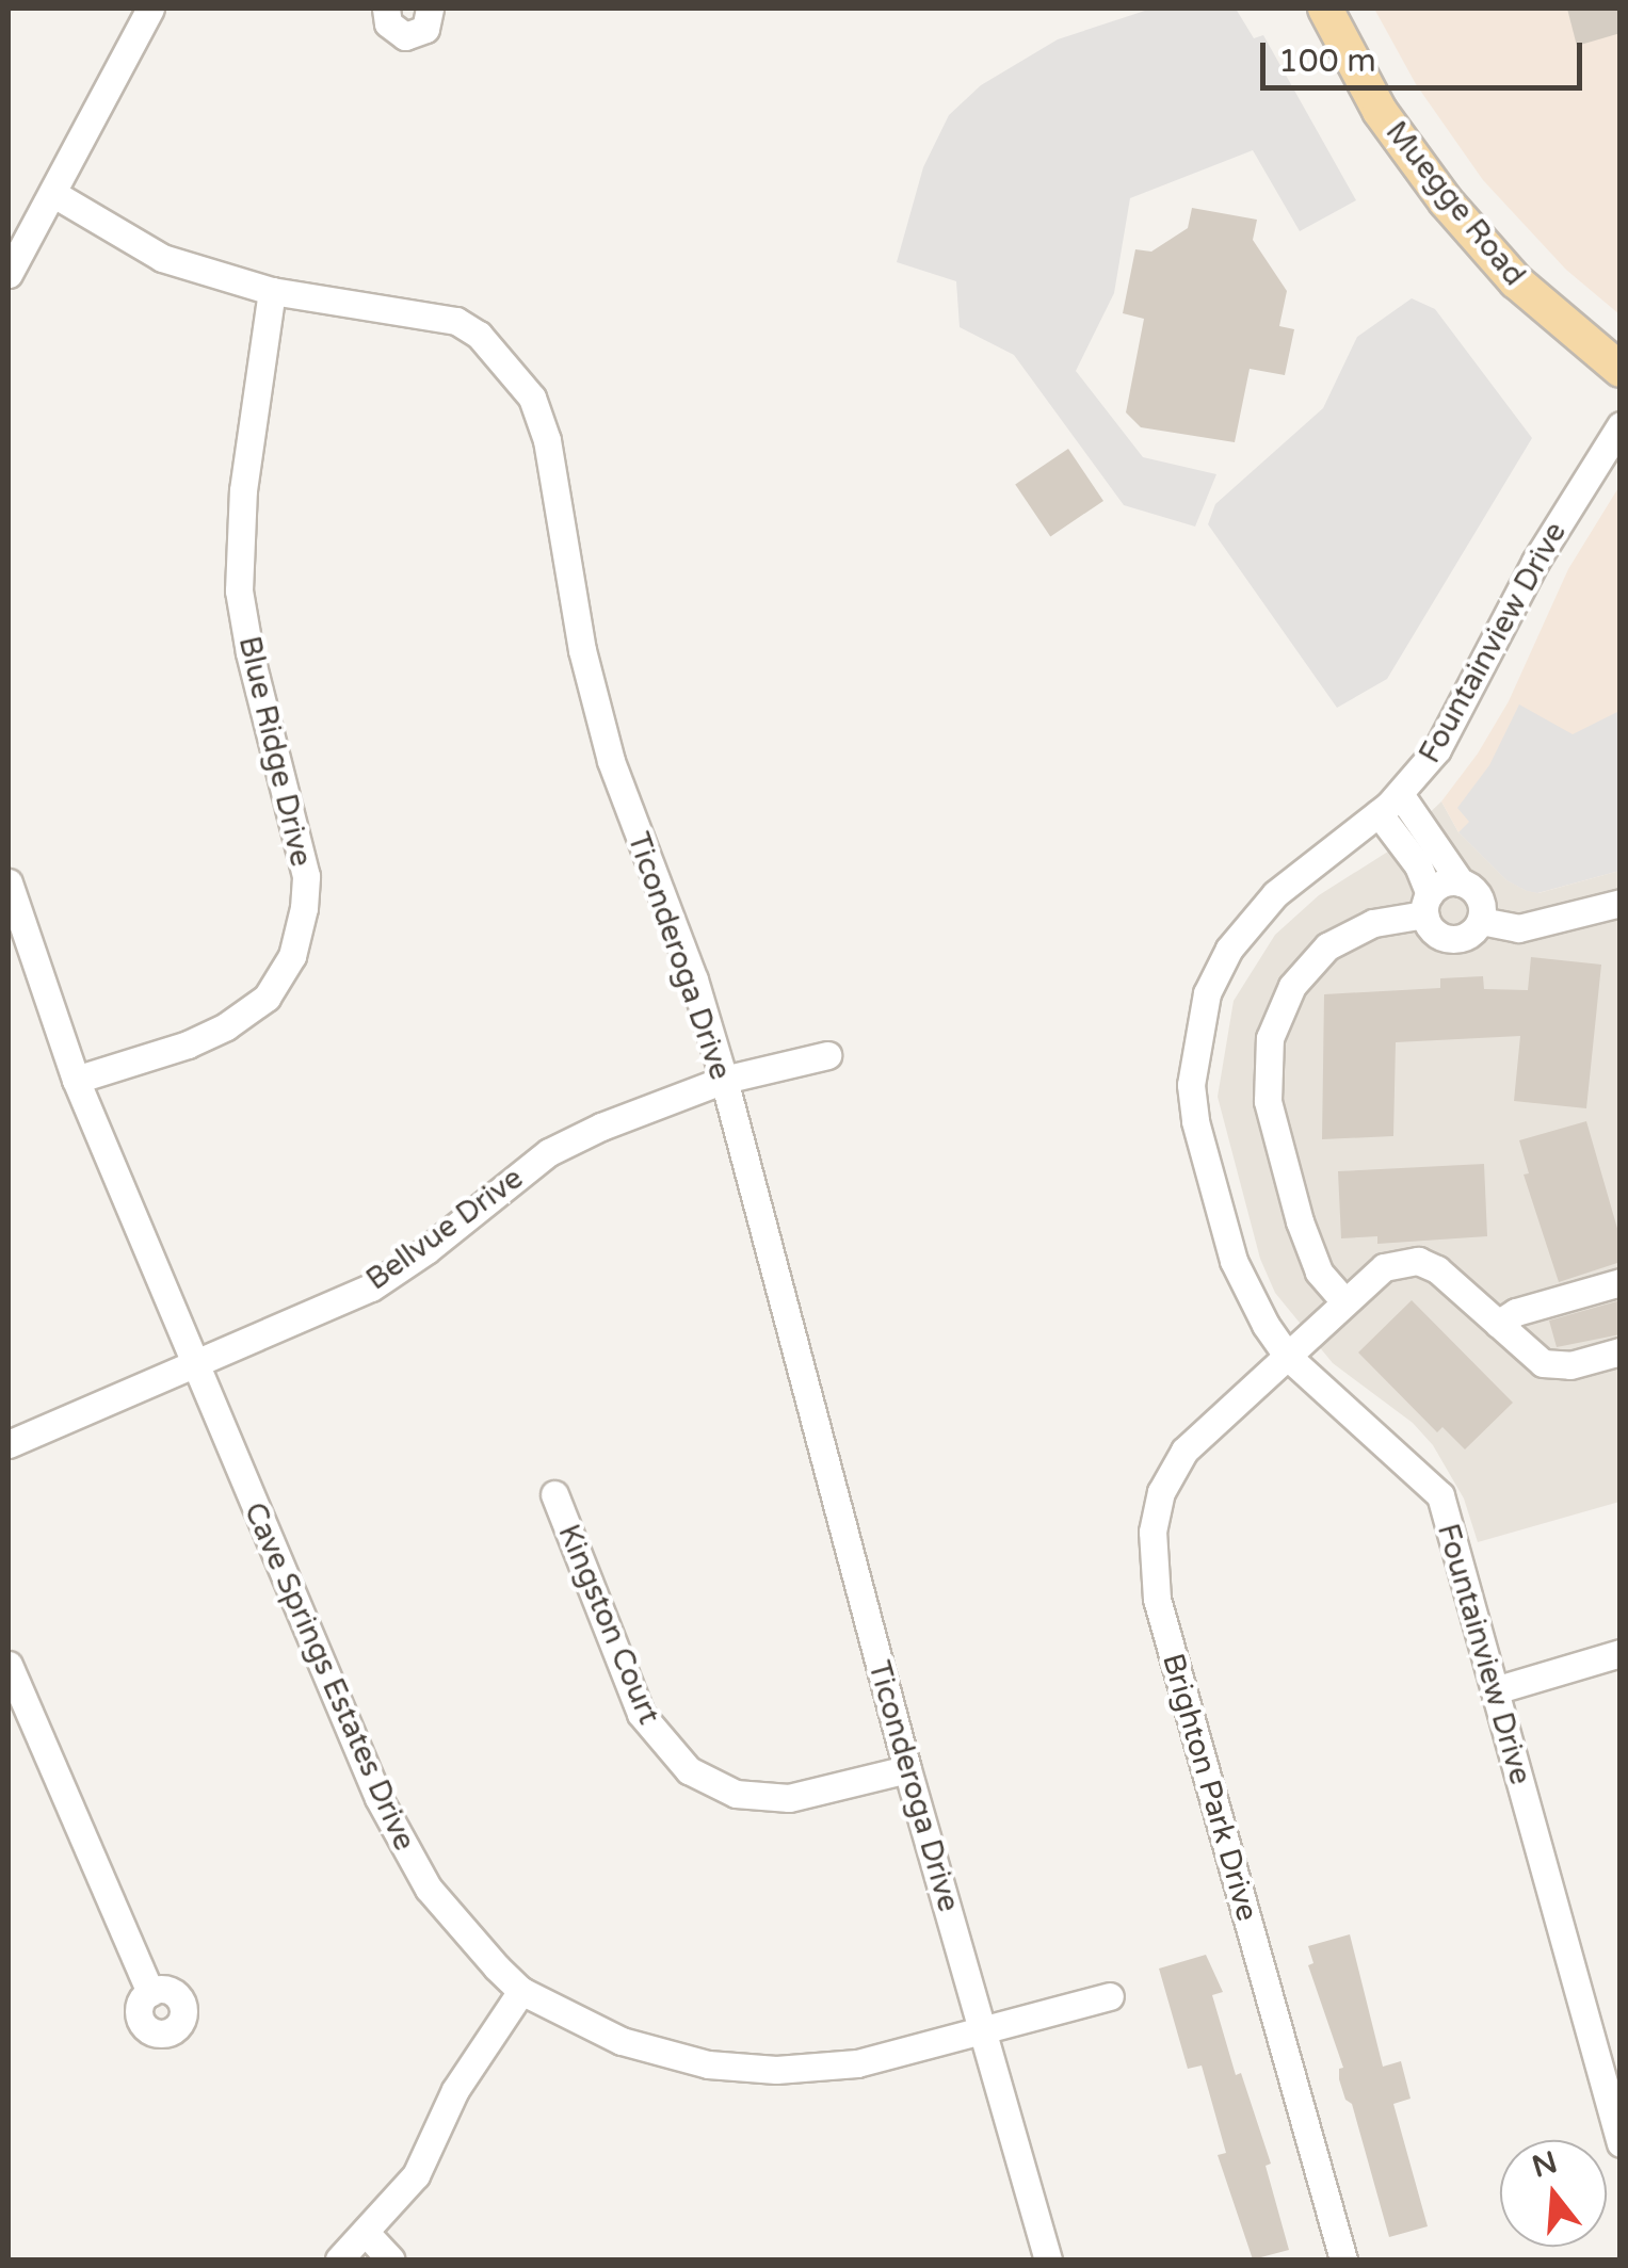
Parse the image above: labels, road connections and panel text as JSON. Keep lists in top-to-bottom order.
{
  "streets": {
    "main road": ["Muegge Road"],
    "street": [
      "Fountainview Drive",
      "Blue Ridge Drive",
      "Ticonderoga Drive",
      "Bellvue Drive",
      "Kingston Court",
      "Cave Springs Estates Drive",
      "Brighton Park Drive"
    ]
  },
  "crossings": [
    ["Fountainview Drive", "Brighton Park Drive"],
    ["Blue Ridge Drive", "Ticonderoga Drive"],
    ["Blue Ridge Drive", "Cave Springs Estates Drive"],
    ["Ticonderoga Drive", "Bellvue Drive"],
    ["Ticonderoga Drive", "Kingston Court"],
    ["Ticonderoga Drive", "Cave Springs Estates Drive"],
    ["Bellvue Drive", "Cave Springs Estates Drive"]
  ],
  "scale_bar": "100 m",
  "north": "top"
}
